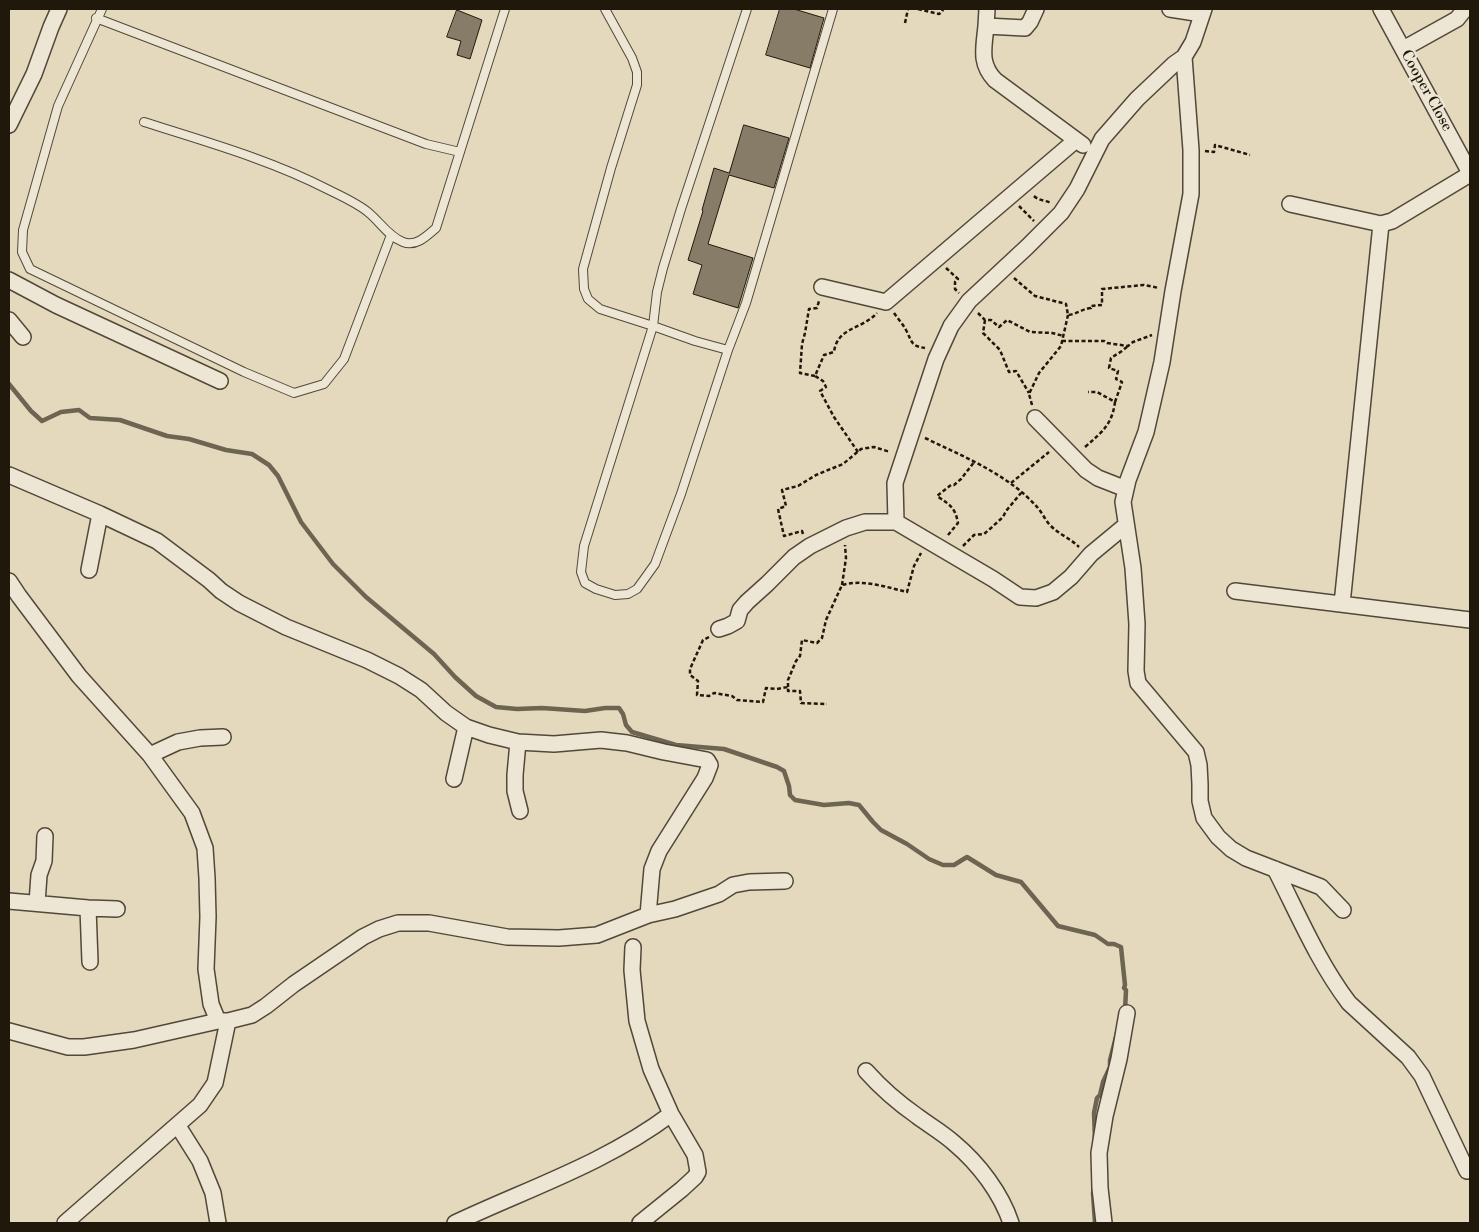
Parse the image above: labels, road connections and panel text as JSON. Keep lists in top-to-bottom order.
{
  "streets": {
    "street": ["Cooper Close"]
  }
}
